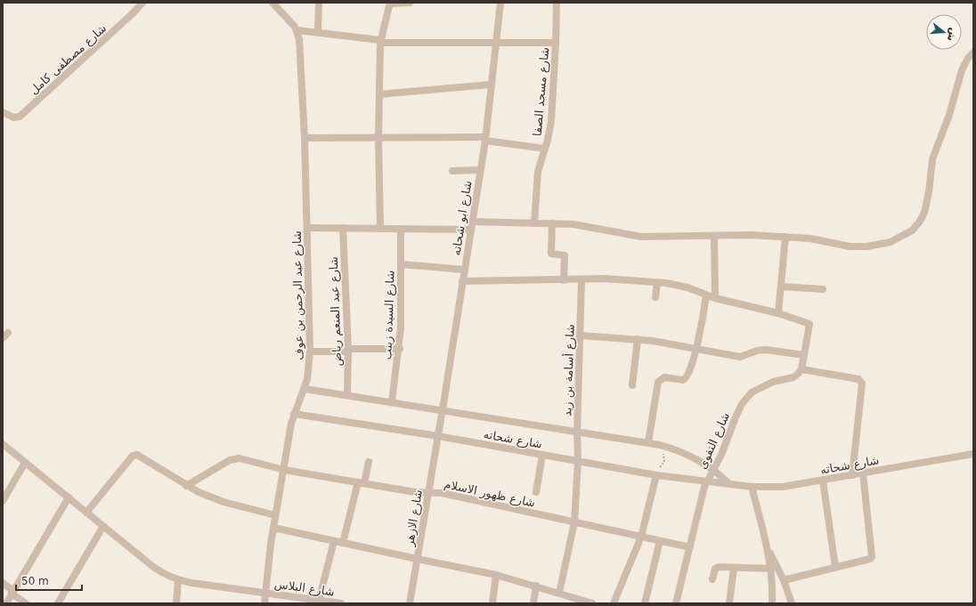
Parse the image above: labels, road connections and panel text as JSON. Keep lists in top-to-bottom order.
{
  "streets": {
    "street": [
      "شارع مصطفى كامل",
      "شارع مسجد الصفا",
      "شارع ابو شحاته",
      "شارع عبد الرحمن بن عوف",
      "شارع عبد المنعم رياض",
      "شارع السيدة زينب",
      "شارع أسامة بن زيد",
      "شارع شحاته",
      "شارع التقوى",
      "شارع ظهور الاسلام",
      "شارع الازهر",
      "شارع البلاس"
    ]
  },
  "crossings": [
    ["شارع ابو شحاته", "شارع شحاته"],
    ["شارع ابو شحاته", "شارع الازهر"],
    ["شارع عبد الرحمن بن عوف", "شارع شحاته"],
    ["شارع عبد الرحمن بن عوف", "شارع ظهور الاسلام"],
    ["شارع عبد الرحمن بن عوف", "شارع البلاس"],
    ["شارع عبد المنعم رياض", "شارع شحاته"],
    ["شارع السيدة زينب", "شارع شحاته"],
    ["شارع أسامة بن زيد", "شارع شحاته"],
    ["شارع أسامة بن زيد", "شارع ظهور الاسلام"],
    ["شارع شحاته", "شارع التقوى"],
    ["شارع شحاته", "شارع الازهر"],
    ["شارع التقوى", "شارع ظهور الاسلام"],
    ["شارع ظهور الاسلام", "شارع الازهر"]
  ],
  "scale_bar": "50 m",
  "north": "right"
}
